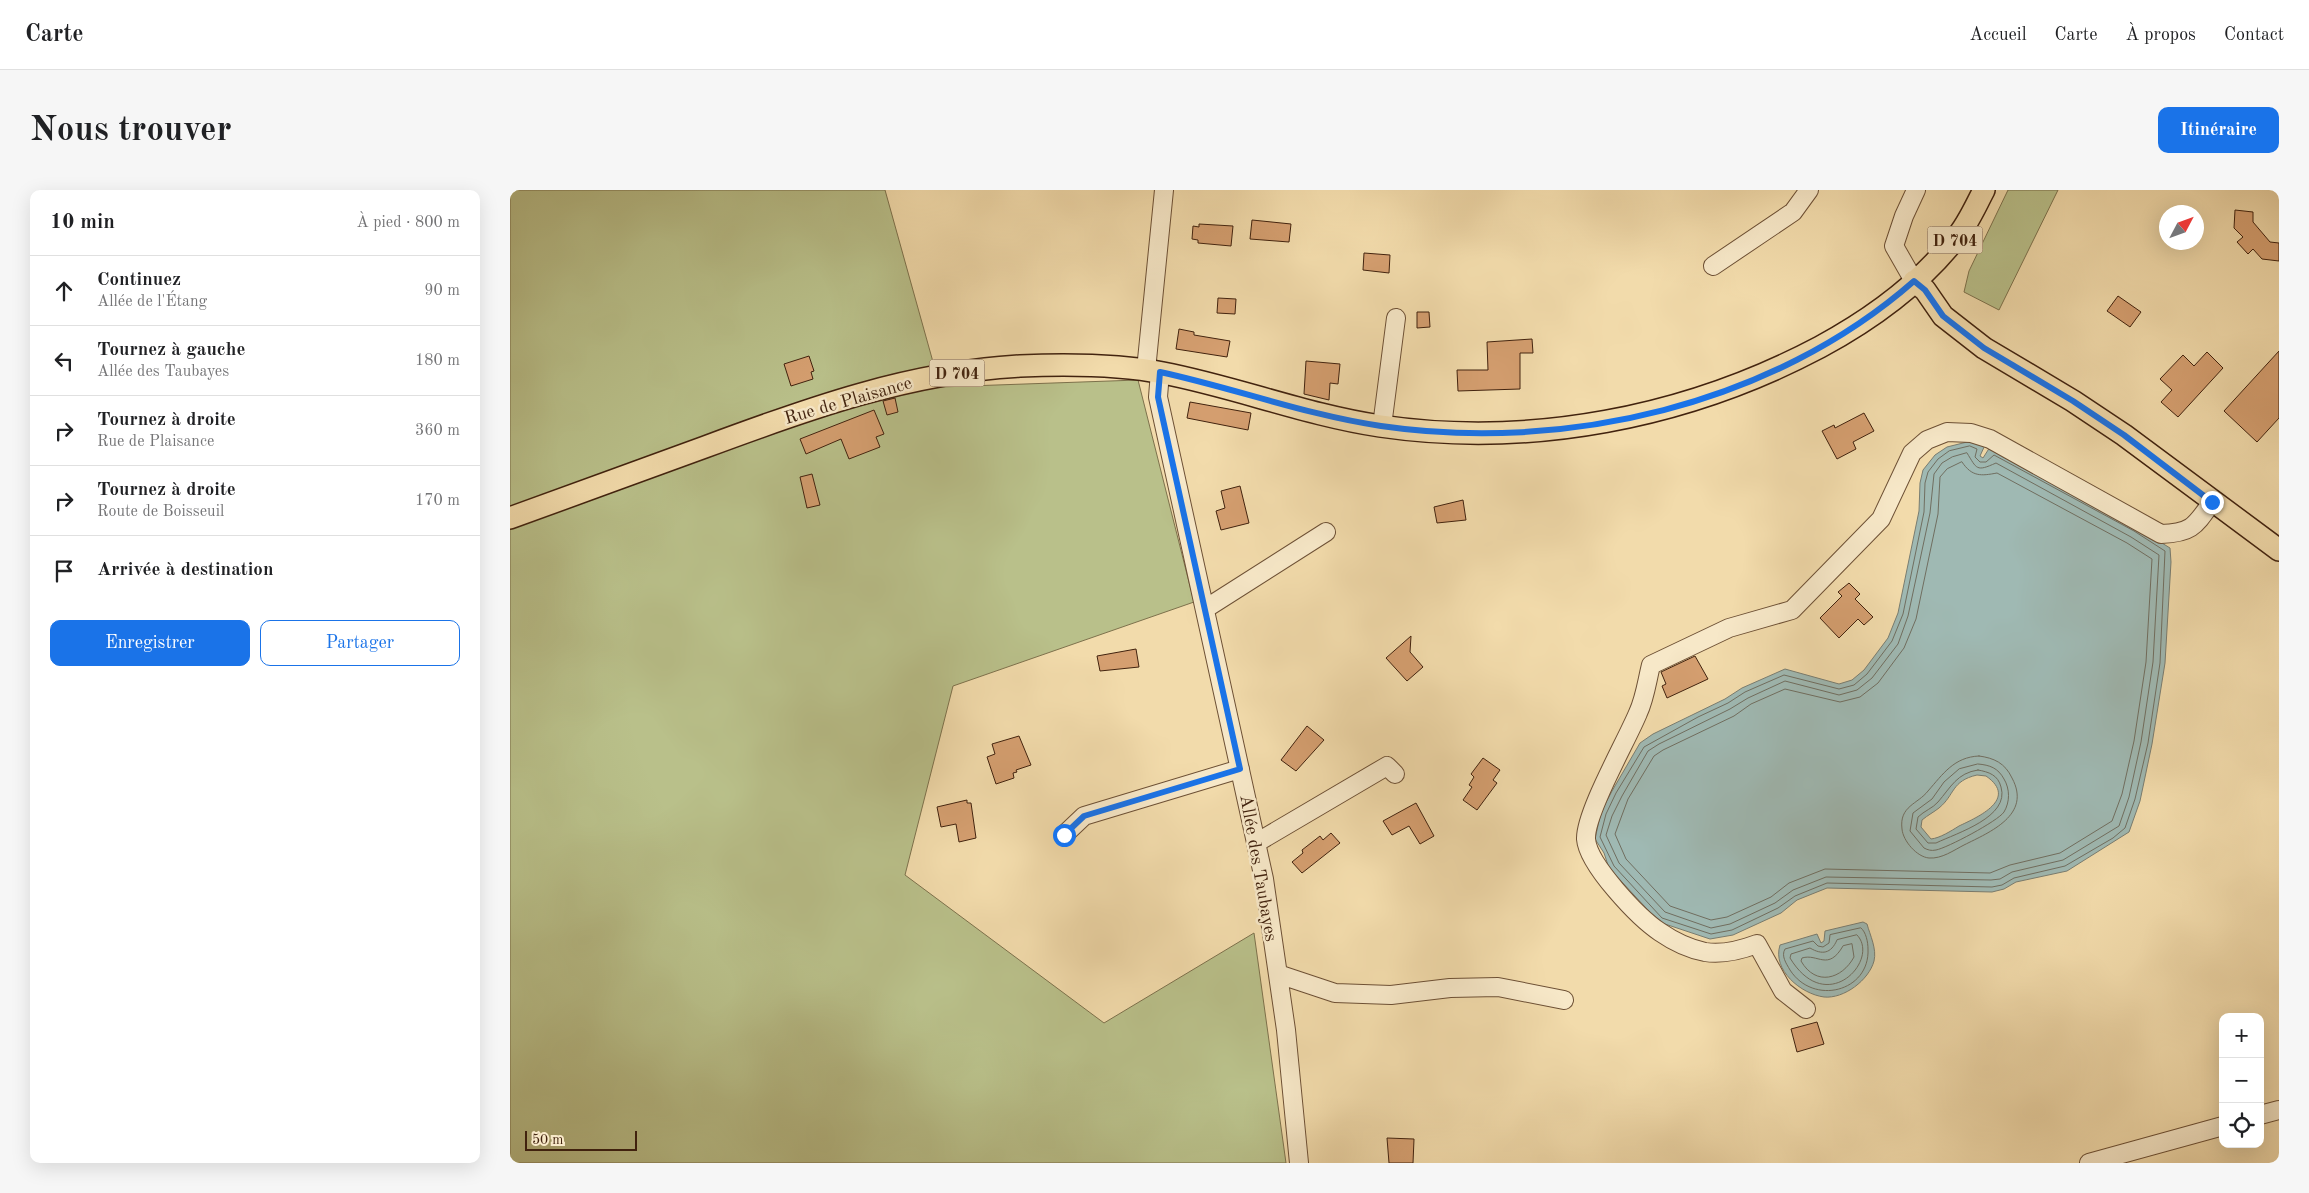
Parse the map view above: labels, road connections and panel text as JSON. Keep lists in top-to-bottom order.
{
  "streets": {
    "main road": ["D 704", "Rue de Plaisance"],
    "street": ["Allée des Taubayes"]
  },
  "crossings": [
    ["Rue de Plaisance", "Allée des Taubayes"]
  ],
  "scale_bar": "50 m",
  "north": "top right",
  "page": {
    "header": "Carte",
    "nav": [
      "Accueil",
      "Carte",
      "À propos",
      "Contact"
    ],
    "buttons": [
      "Itinéraire",
      ["Enregistrer", "Partager"]
    ],
    "title": "Nous trouver",
    "heading": ["10 min", "À pied · 800 m"],
    "list": [
      ["Continuez", "Allée de l'Étang", "90 m"],
      ["Tournez à gauche", "Allée des Taubayes", "180 m"],
      ["Tournez à droite", "Rue de Plaisance", "360 m"],
      ["Tournez à droite", "Route de Boisseuil", "170 m"],
      "Arrivée à destination"
    ],
    "map_buttons": ["+", "−"],
    "scale": "50 m"
  }
}
